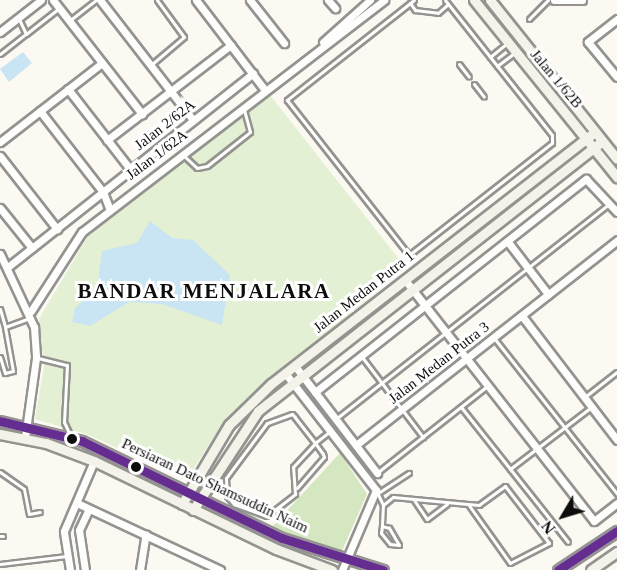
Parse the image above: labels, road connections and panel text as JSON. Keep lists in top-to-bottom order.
{
  "streets": {
    "main road": ["Jalan 1/62B", "Jalan Medan Putra 1", "Persiaran Dato Shamsuddin Naim"],
    "street": ["Jalan 2/62A", "Jalan 1/62A", "Jalan Medan Putra 3"]
  },
  "crossings": [
    ["Jalan 1/62B", "Jalan Medan Putra 1"],
    ["Jalan Medan Putra 1", "Persiaran Dato Shamsuddin Naim"]
  ],
  "districts": ["BANDAR MENJALARA"],
  "north": "bottom left"
}
